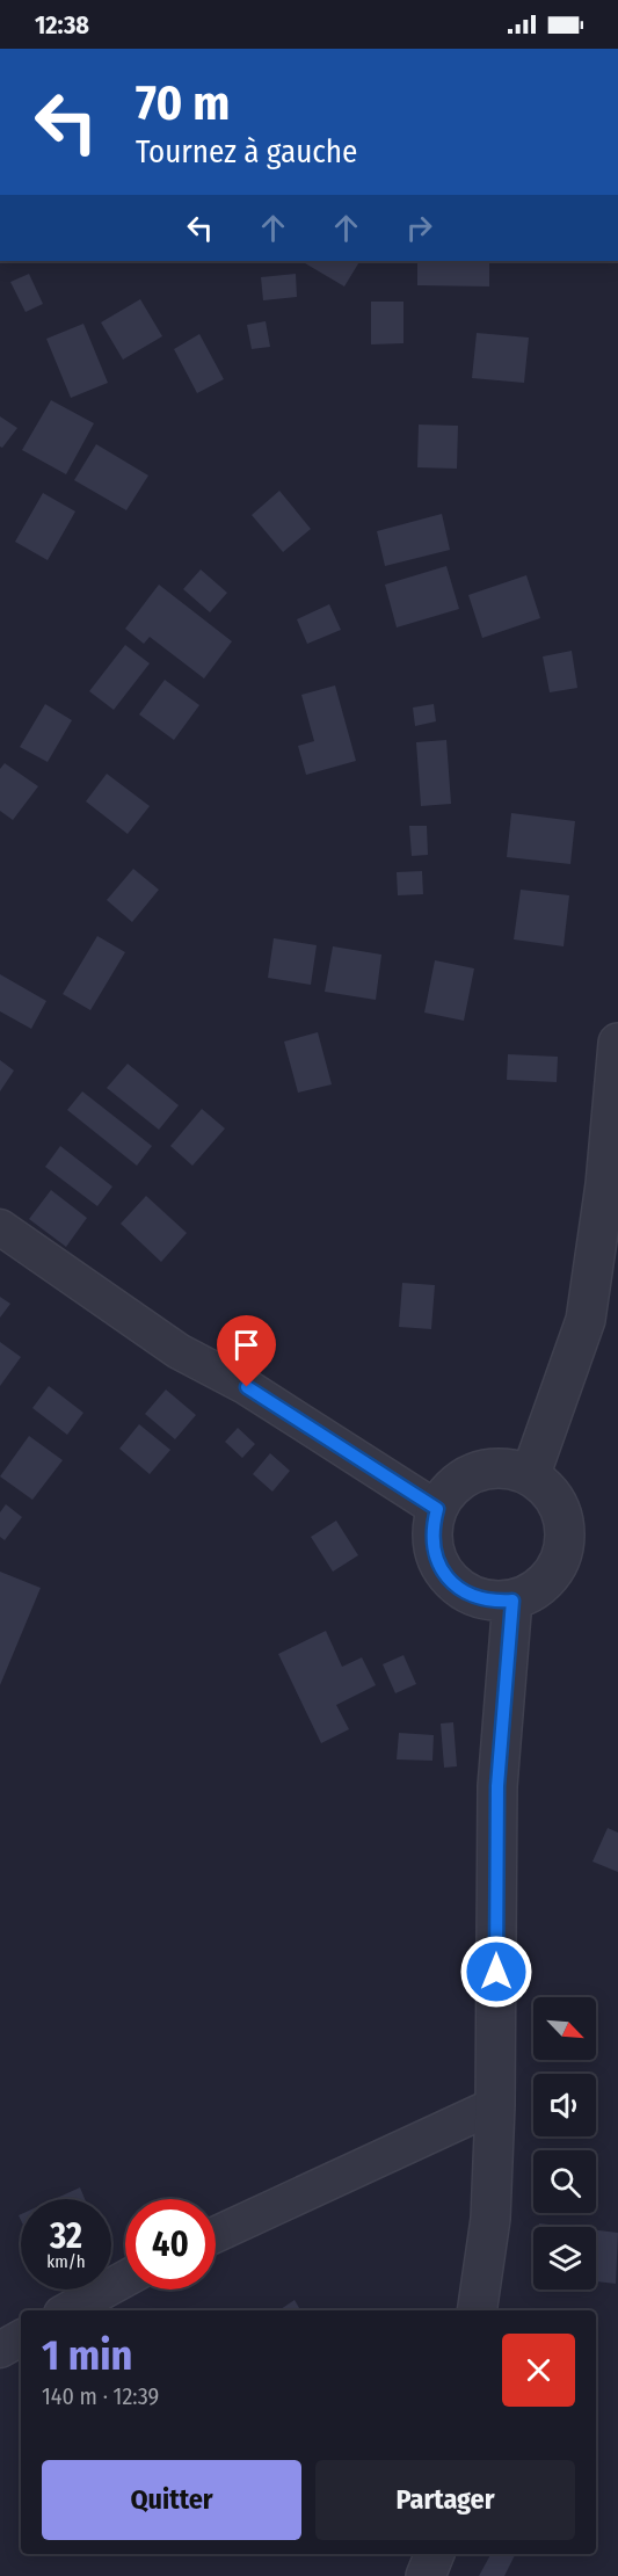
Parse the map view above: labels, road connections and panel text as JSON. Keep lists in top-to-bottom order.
{
  "north": "bottom right",
  "page": {
    "status": "12:38",
    "turn": ["70 m", "Tournez à gauche"],
    "speed": "32 km/h",
    "limit": "40",
    "heading": ["1 min", "140 m · 12:39"],
    "buttons": ["Quitter", "Partager"]
  }
}
